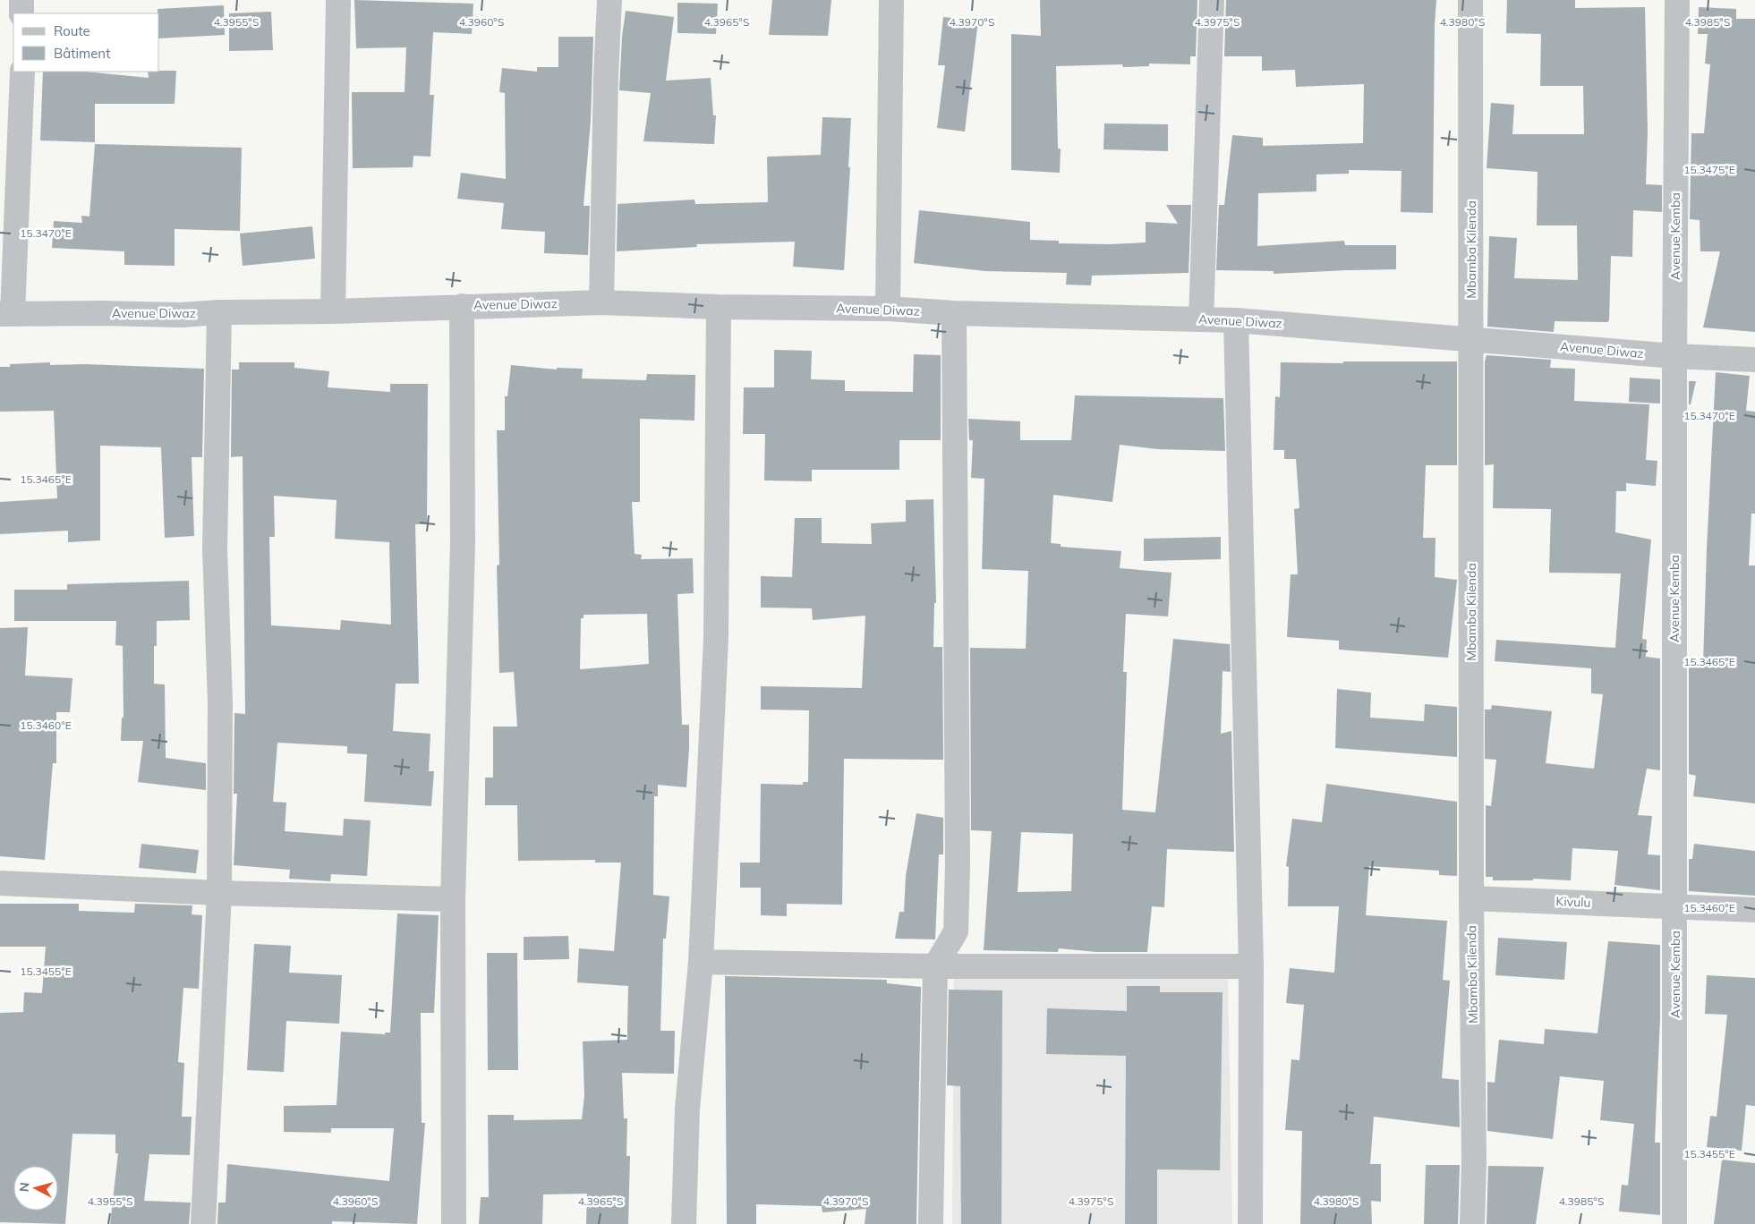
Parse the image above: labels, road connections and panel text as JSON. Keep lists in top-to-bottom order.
{
  "streets": {
    "street": [
      "Avenue Kemba",
      "Mbamba Kilenda",
      "Avenue Diwaz",
      "Kivulu"
    ]
  },
  "crossings": [
    ["Avenue Kemba", "Avenue Diwaz"],
    ["Avenue Kemba", "Kivulu"],
    ["Mbamba Kilenda", "Avenue Diwaz"],
    ["Mbamba Kilenda", "Kivulu"]
  ],
  "legend": ["Route", "Bâtiment"],
  "north": "left",
  "coordinates": [
    "4.3955°S",
    "4.3960°S",
    "4.3965°S",
    "4.3970°S",
    "4.3975°S",
    "4.3980°S",
    "4.3985°S",
    "15.3475°E",
    "15.3470°E",
    "15.3465°E",
    "15.3460°E",
    "15.3455°E"
  ]
}
